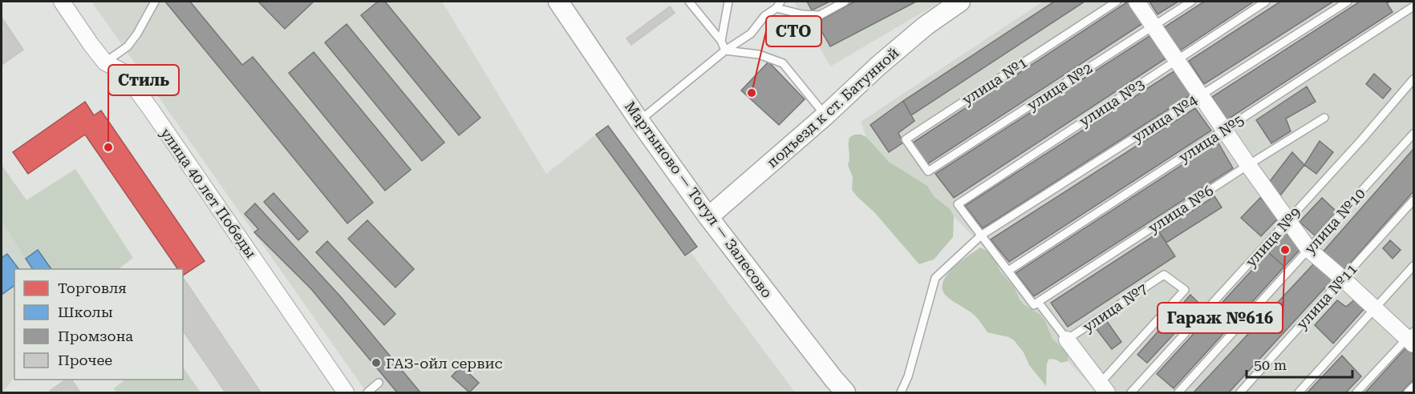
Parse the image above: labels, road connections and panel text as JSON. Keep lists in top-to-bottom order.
{
  "streets": {
    "street": ["подъезд к ст. Батунной", "улица 40 лет Победы", "Мартыново — Тогул — Залесово"],
    "lane": [
      "улица №1",
      "улица №2",
      "улица №3",
      "улица №4",
      "улица №5",
      "улица №6",
      "улица №10",
      "улица №9",
      "улица №11",
      "улица №7"
    ]
  },
  "crossings": [
    ["улица №1", "улица №2"],
    ["улица №3", "улица №4"],
    ["подъезд к ст. Батунной", "Мартыново — Тогул — Залесово"]
  ],
  "places": [
    "СТО",
    "Стиль",
    "Гараж №616",
    "ГАЗ-ойл сервис"
  ],
  "legend": [
    "Торговля",
    "Школы",
    "Промзона",
    "Прочее"
  ],
  "scale_bar": "50 m"
}
